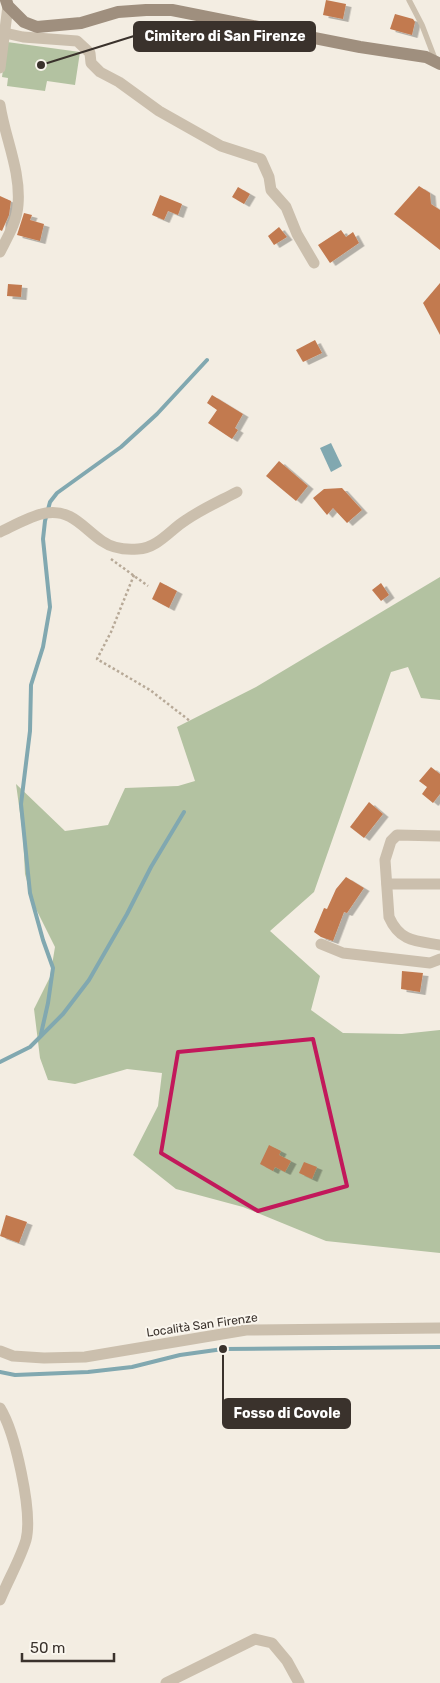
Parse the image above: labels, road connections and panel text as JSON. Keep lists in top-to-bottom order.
{
  "streets": {
    "street": ["Località San Firenze"]
  },
  "places": ["Cimitero di San Firenze", "Fosso di Covole"],
  "scale_bar": "50 m"
}
